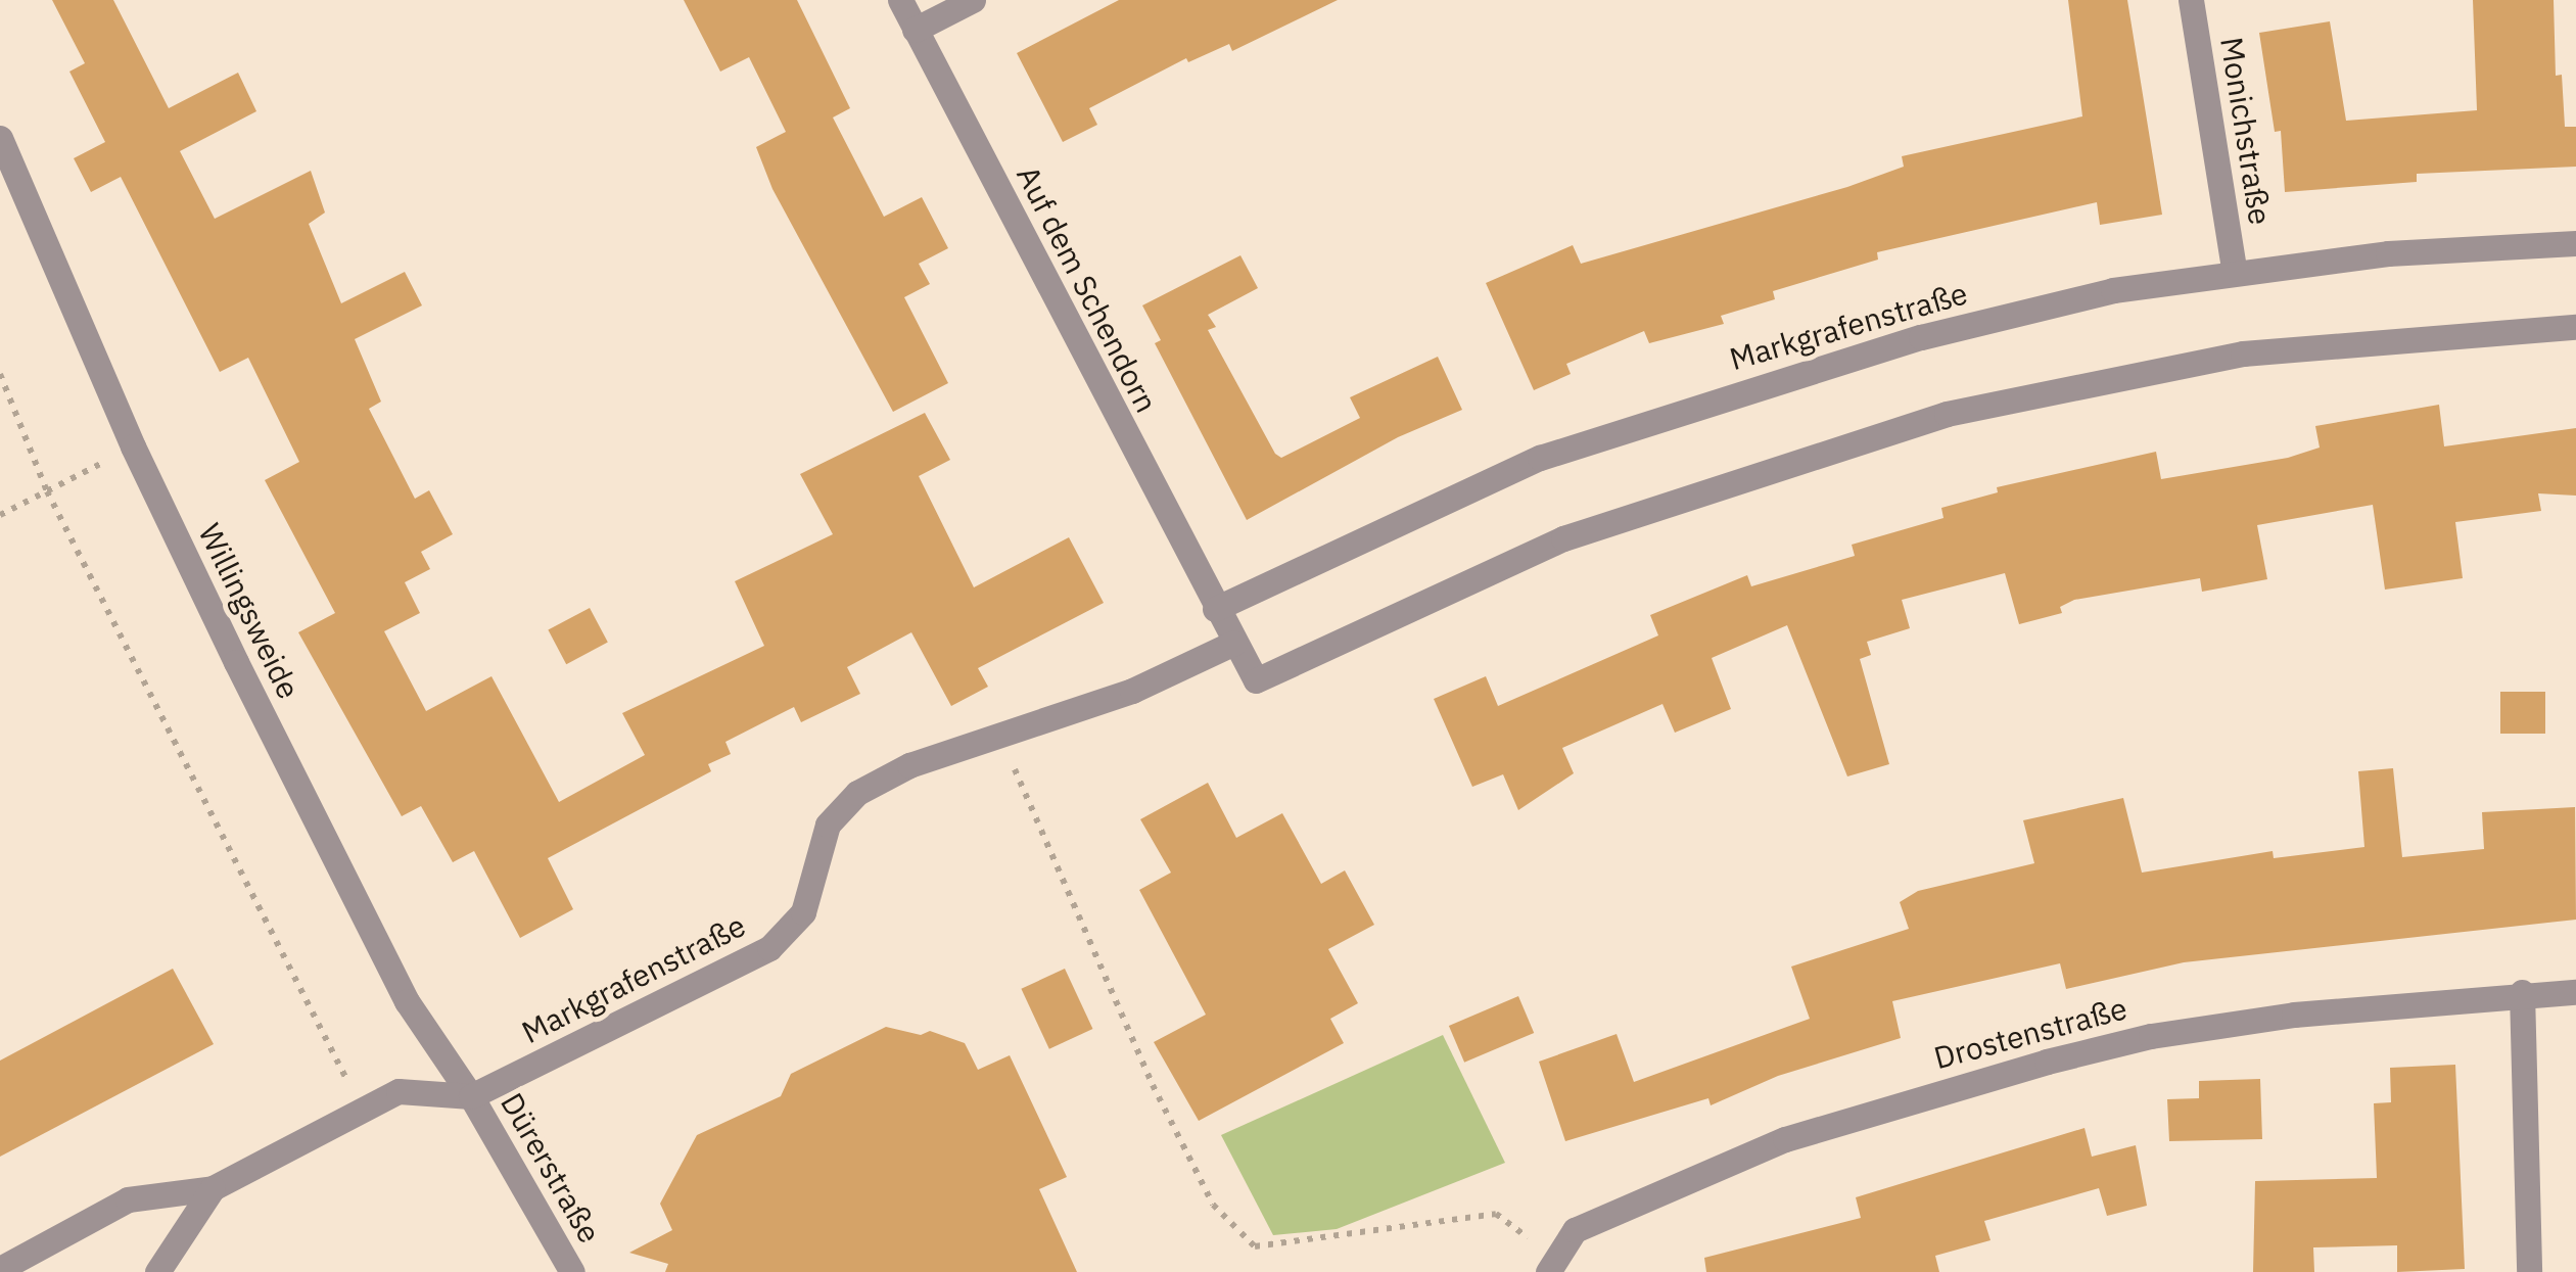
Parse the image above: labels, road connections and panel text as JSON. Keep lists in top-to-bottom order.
{
  "streets": {
    "street": [
      "Monichstraße",
      "Auf dem Schendorn",
      "Markgrafenstraße",
      "Willingsweide",
      "Drostenstraße",
      "Dürerstraße"
    ]
  },
  "crossings": [
    ["Monichstraße", "Markgrafenstraße"],
    ["Auf dem Schendorn", "Markgrafenstraße"],
    ["Markgrafenstraße", "Willingsweide"],
    ["Markgrafenstraße", "Dürerstraße"],
    ["Willingsweide", "Dürerstraße"]
  ]
}
